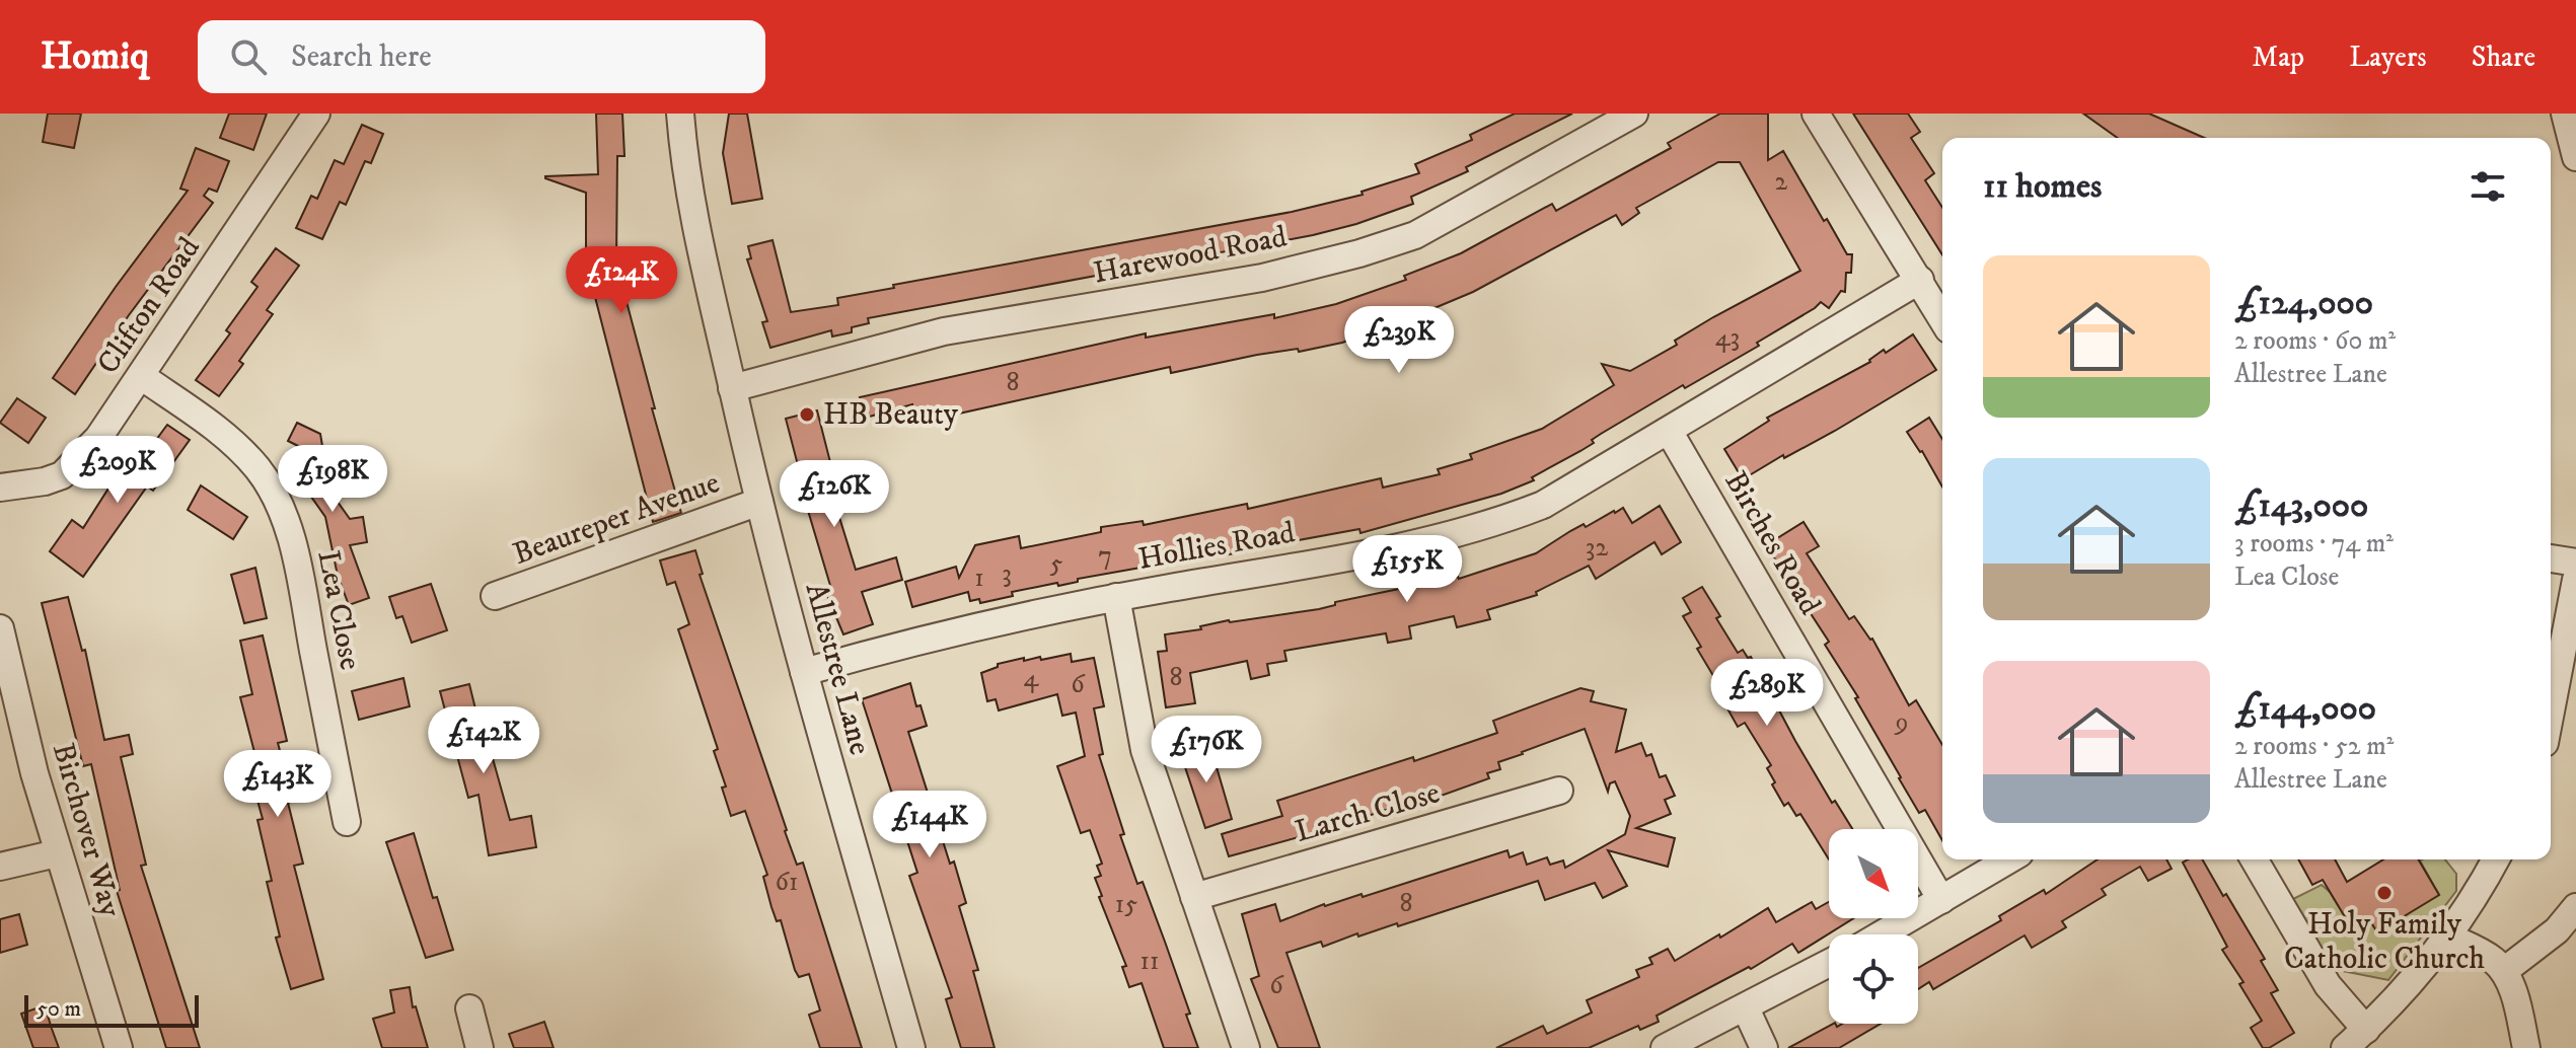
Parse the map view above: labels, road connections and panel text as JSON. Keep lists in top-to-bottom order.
{
  "streets": {
    "street": [
      "Harewood Road",
      "Clifton Road",
      "Beaureper Avenue",
      "Birches Road",
      "Hollies Road",
      "Lea Close",
      "Allestree Lane",
      "Larch Close",
      "Birchover Way"
    ]
  },
  "crossings": [
    ["Harewood Road", "Allestree Lane"],
    ["Clifton Road", "Lea Close"],
    ["Beaureper Avenue", "Allestree Lane"],
    ["Birches Road", "Hollies Road"],
    ["Hollies Road", "Allestree Lane"]
  ],
  "places": ["HB Beauty", "Holy Family Catholic Church"],
  "house_numbers": [
    "2",
    "43",
    "8",
    "32",
    "7",
    "5",
    "3",
    "1",
    "8",
    "4",
    "6",
    "9",
    "61",
    "8",
    "15",
    "11",
    "6"
  ],
  "scale_bar": "50 m",
  "north": "bottom right",
  "page": {
    "header": "Homiq",
    "search": "Search here",
    "nav": ["Map", "Layers", "Share"],
    "heading": "11 homes",
    "list": [
      {
        "name": "£124,000",
        "note": "2 rooms · 60 m² · Allestree Lane"
      },
      {
        "name": "£143,000",
        "note": "3 rooms · 74 m² · Lea Close"
      },
      {
        "name": "£144,000",
        "note": "2 rooms · 52 m² · Allestree Lane"
      }
    ],
    "price": [
      "£124K",
      "£239K",
      "£209K",
      "£198K",
      "£126K",
      "£155K",
      "£289K",
      "£142K",
      "£176K",
      "£143K",
      "£144K"
    ],
    "scale": "50 m"
  }
}
